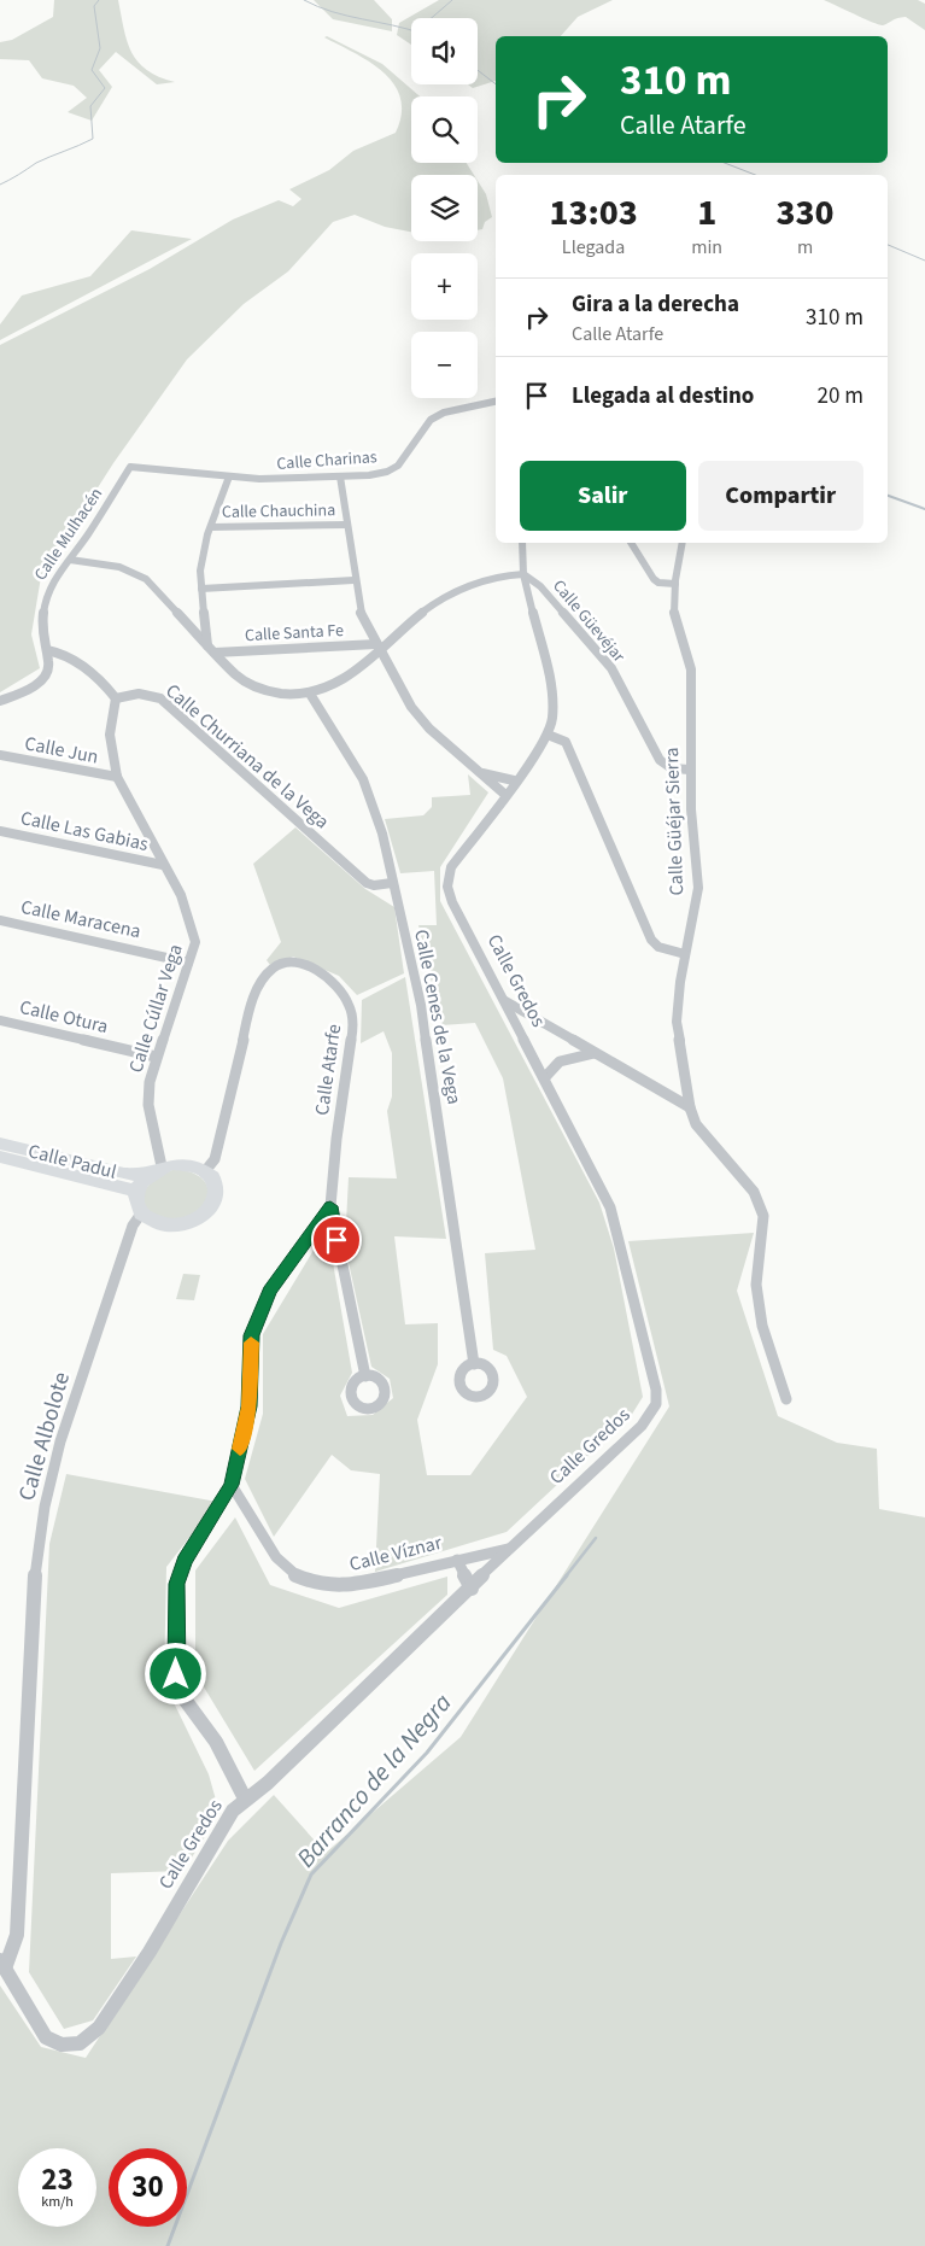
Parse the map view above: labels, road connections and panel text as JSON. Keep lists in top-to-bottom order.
{
  "streets": {
    "street": [
      "Calle Charinas",
      "Calle Chauchina",
      "Calle Mulhacén",
      "Calle Güevéjar",
      "Calle Santa Fe",
      "Calle Jun",
      "Calle Churriana de la Vega",
      "Calle Güéjar Sierra",
      "Calle Las Gabias",
      "Calle Maracena",
      "Calle Gredos",
      "Calle Cúllar Vega",
      "Calle Otura",
      "Calle Cenes de la Vega",
      "Calle Atarfe",
      "Calle Padul",
      "Calle Albolote",
      "Calle Víznar"
    ]
  },
  "crossings": [
    ["Calle Charinas", "Calle Mulhacén"],
    ["Calle Güevéjar", "Calle Güéjar Sierra"],
    ["Calle Güevéjar", "Calle Gredos"],
    ["Calle Jun", "Calle Cúllar Vega"],
    ["Calle Churriana de la Vega", "Calle Cúllar Vega"],
    ["Calle Churriana de la Vega", "Calle Cenes de la Vega"],
    ["Calle Las Gabias", "Calle Cúllar Vega"],
    ["Calle Maracena", "Calle Cúllar Vega"],
    ["Calle Gredos", "Calle Albolote"],
    ["Calle Gredos", "Calle Víznar"],
    ["Calle Cúllar Vega", "Calle Otura"],
    ["Calle Cúllar Vega", "Calle Atarfe"],
    ["Calle Cúllar Vega", "Calle Padul"],
    ["Calle Cúllar Vega", "Calle Albolote"],
    ["Calle Atarfe", "Calle Padul"],
    ["Calle Atarfe", "Calle Albolote"],
    ["Calle Padul", "Calle Albolote"]
  ],
  "water": ["Barranco de la Negra"],
  "page": {
    "map_buttons": ["+", "−"],
    "turn": ["310 m", "Calle Atarfe"],
    "eta": [
      "13:03",
      "Llegada",
      "1",
      "min",
      "330",
      "m"
    ],
    "list": [
      {
        "name": "Gira a la derecha",
        "note": "Calle Atarfe",
        "value": "310 m"
      },
      {
        "name": "Llegada al destino",
        "value": "20 m"
      }
    ],
    "buttons": ["Salir", "Compartir"],
    "speed": "23 km/h",
    "limit": "30"
  }
}
